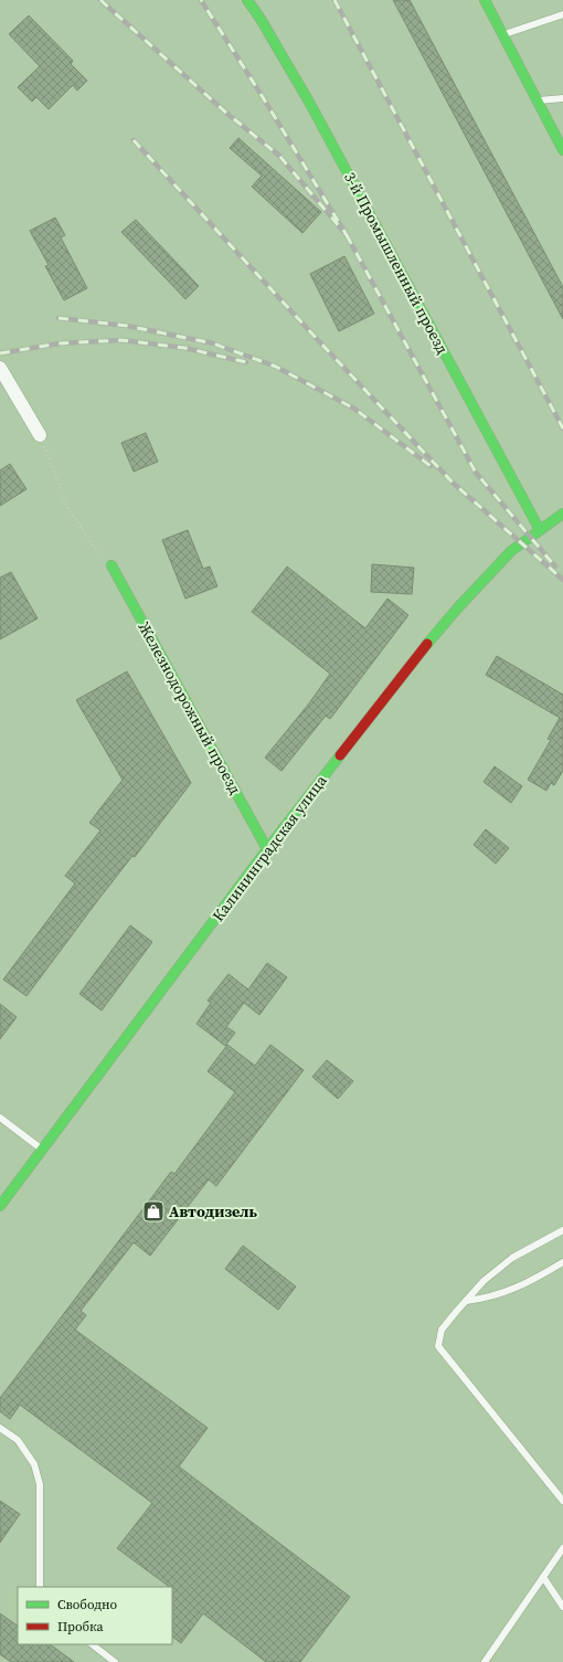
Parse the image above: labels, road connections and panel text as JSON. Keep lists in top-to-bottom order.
{
  "streets": {
    "street": ["3-й Промышленный проезд", "Железнодорожный проезд", "Калининградская улица"]
  },
  "crossings": [
    ["3-й Промышленный проезд", "Калининградская улица"],
    ["Железнодорожный проезд", "Калининградская улица"]
  ],
  "places": {
    "shop": ["Автодизель"]
  },
  "legend": ["Свободно", "Пробка"]
}
